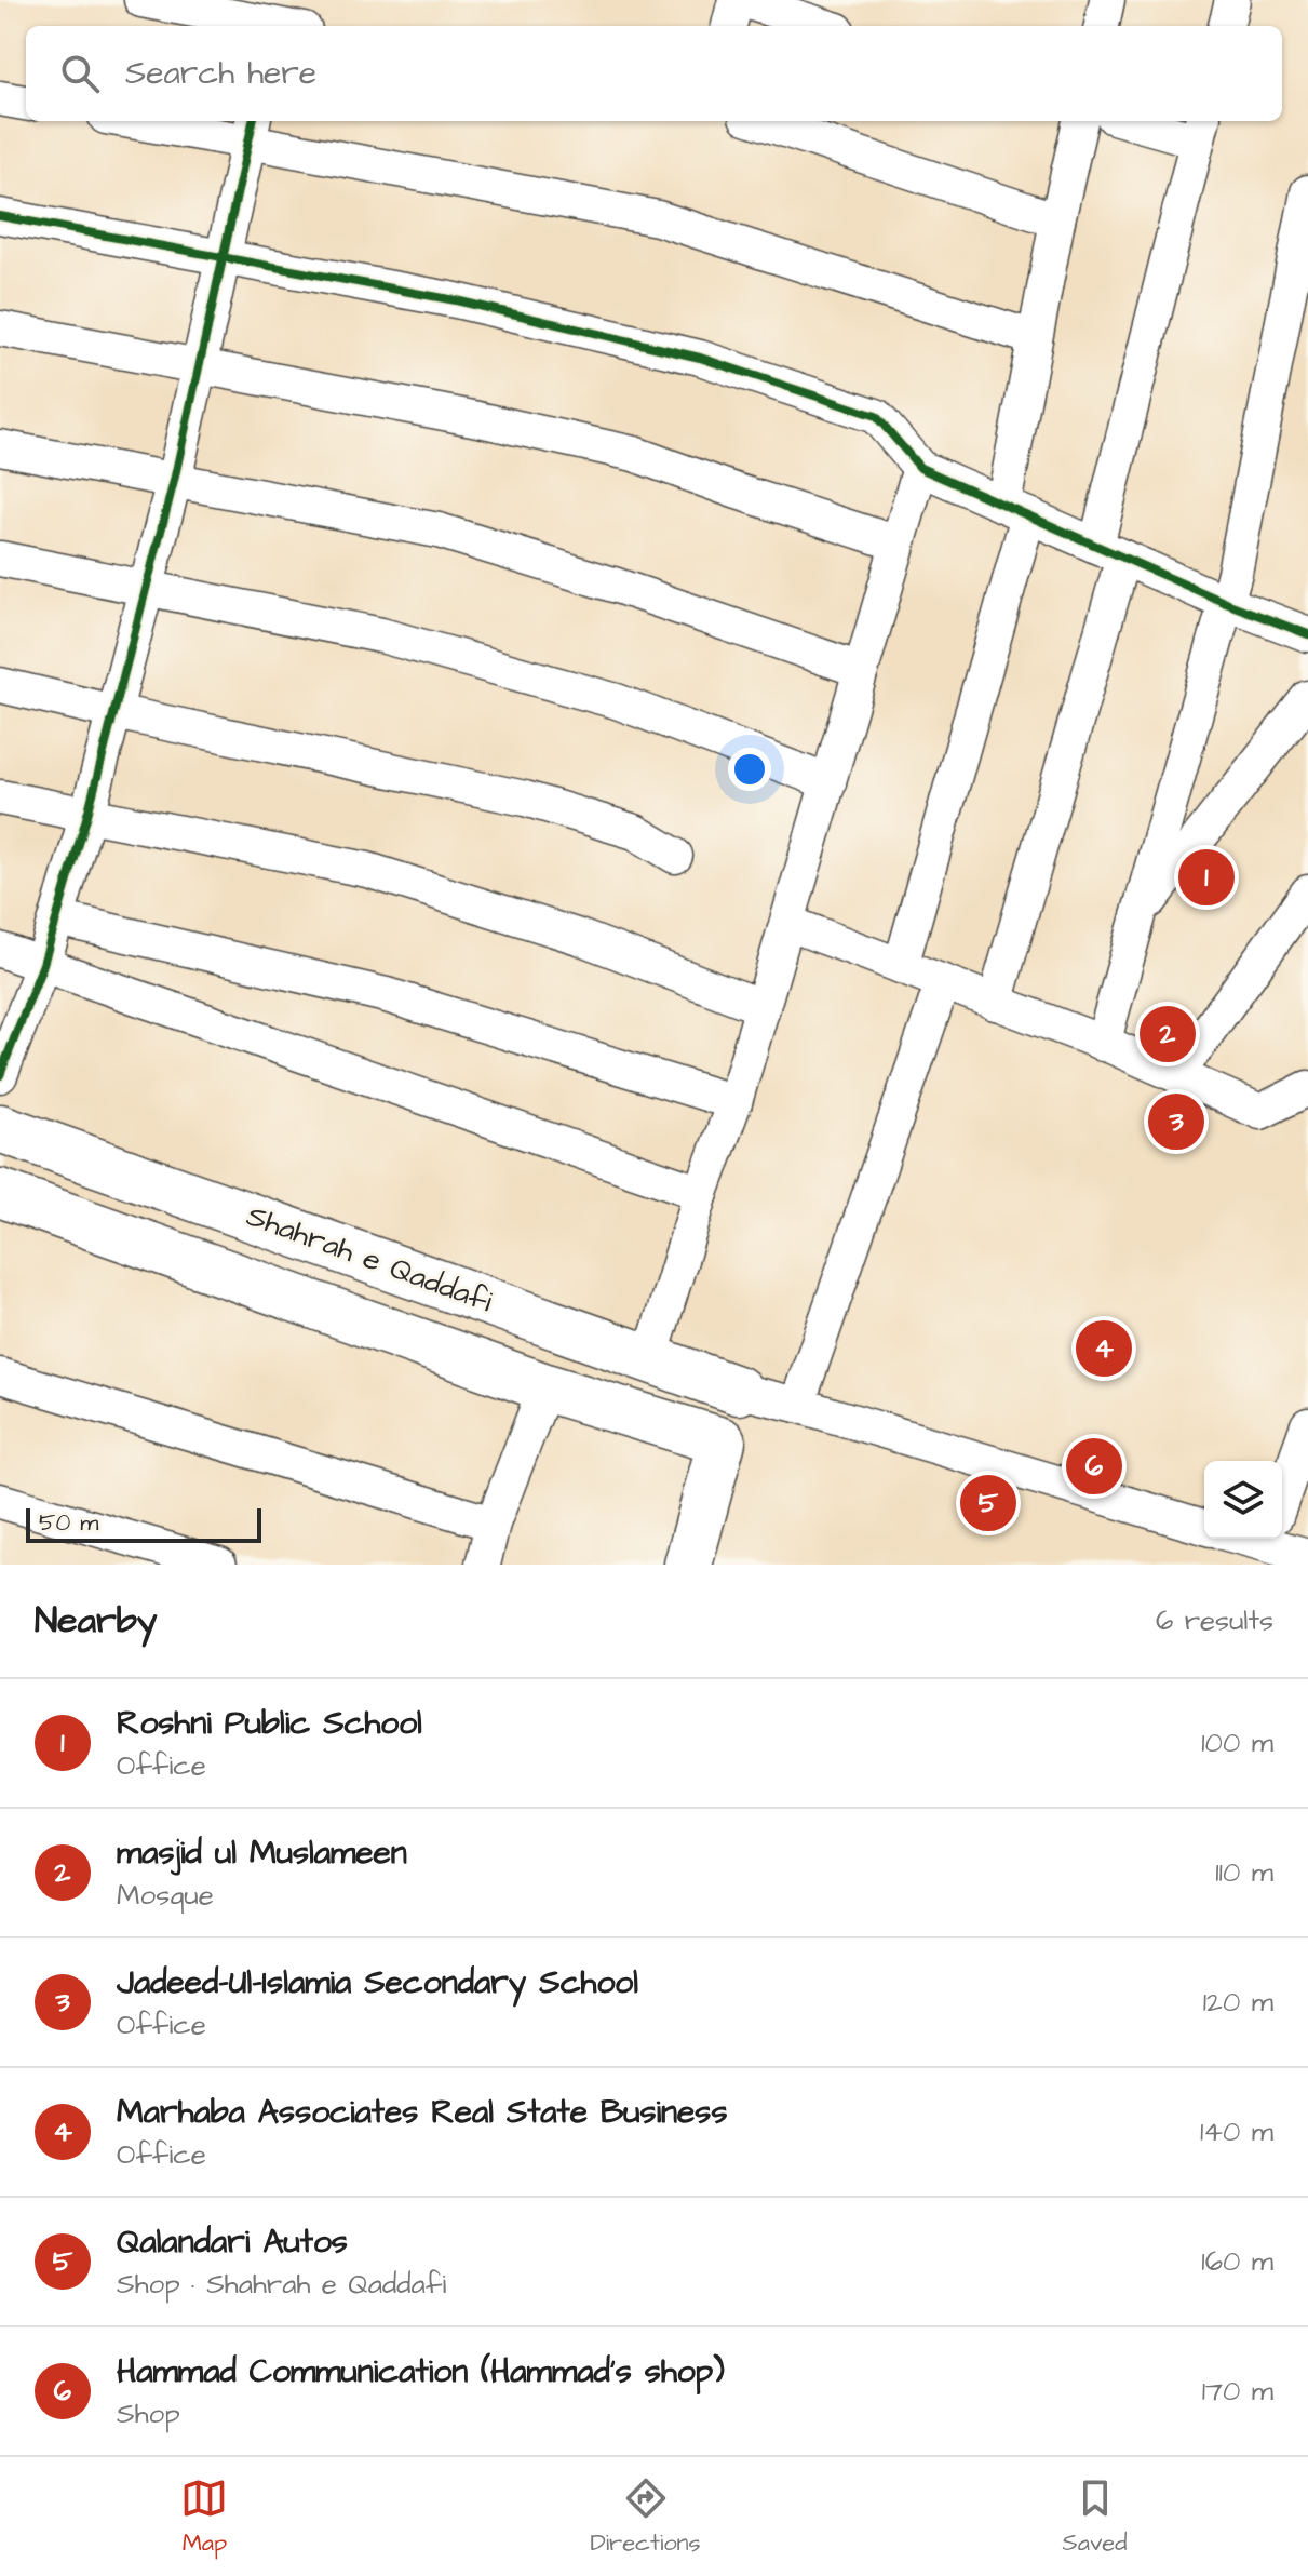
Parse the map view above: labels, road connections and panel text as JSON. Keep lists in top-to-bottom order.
{
  "streets": {
    "main road": ["Shahrah e Qaddafi"]
  },
  "scale_bar": "50 m",
  "page": {
    "search": "Search here",
    "pins": [
      "1",
      "2",
      "3",
      "4",
      "6",
      "5"
    ],
    "scale": "50 m",
    "heading": ["Nearby", "6 results"],
    "list": [
      {
        "mark": "1",
        "name": "Roshni Public School",
        "note": "Office",
        "value": "100 m"
      },
      {
        "mark": "2",
        "name": "masjid ul Muslameen",
        "note": "Mosque",
        "value": "110 m"
      },
      {
        "mark": "3",
        "name": "Jadeed-Ul-Islamia Secondary School",
        "note": "Office",
        "value": "120 m"
      },
      {
        "mark": "4",
        "name": "Marhaba Associates Real State Business",
        "note": "Office",
        "value": "140 m"
      },
      {
        "mark": "5",
        "name": "Qalandari Autos",
        "note": "Shop · Shahrah e Qaddafi",
        "value": "160 m"
      },
      {
        "mark": "6",
        "name": "Hammad Communication (Hammad's shop)",
        "note": "Shop",
        "value": "170 m"
      }
    ],
    "nav": ["Map", "Directions", "Saved"]
  }
}
